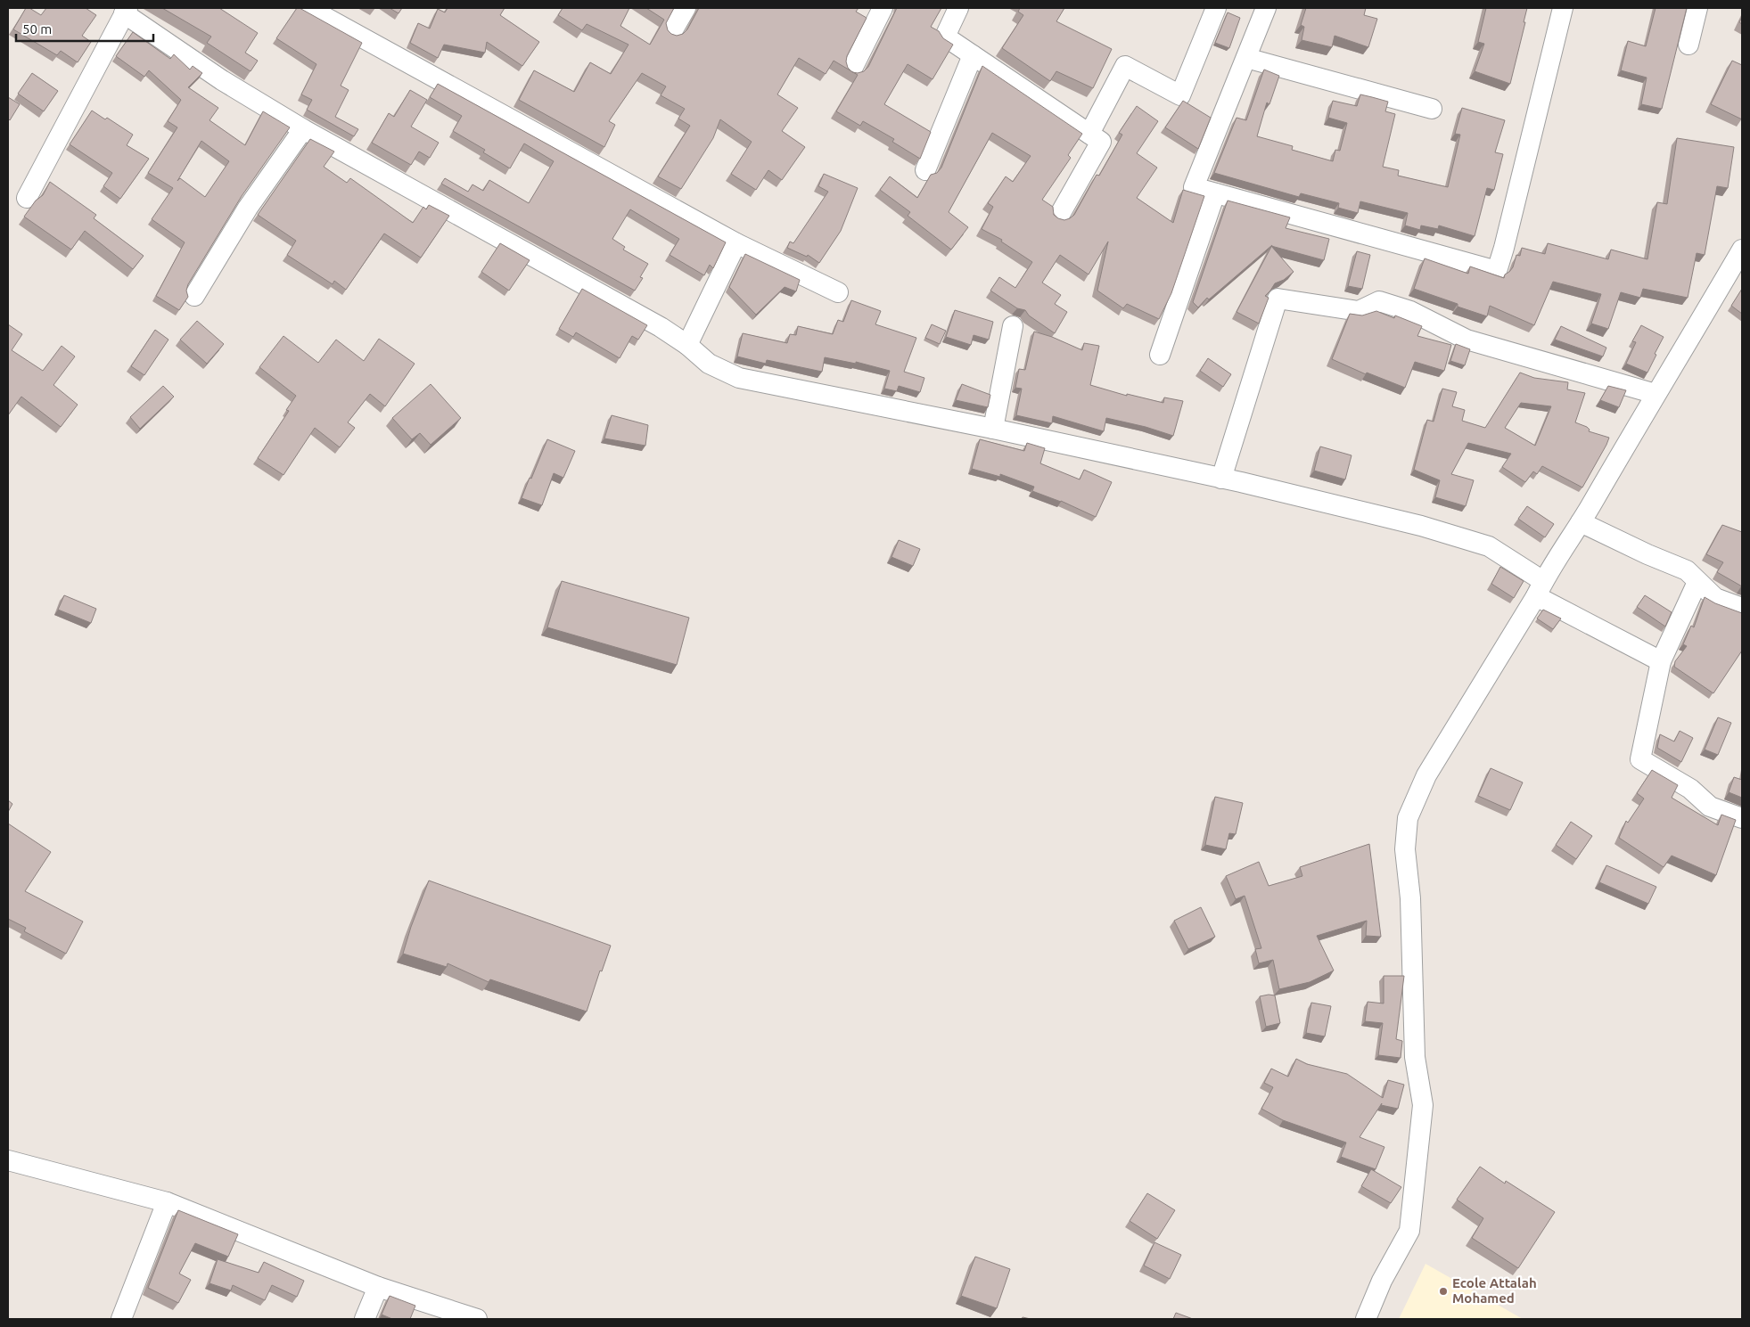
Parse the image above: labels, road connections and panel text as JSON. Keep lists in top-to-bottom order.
{
  "places": ["Ecole Attalah Mohamed"],
  "scale_bar": "50 m"
}
